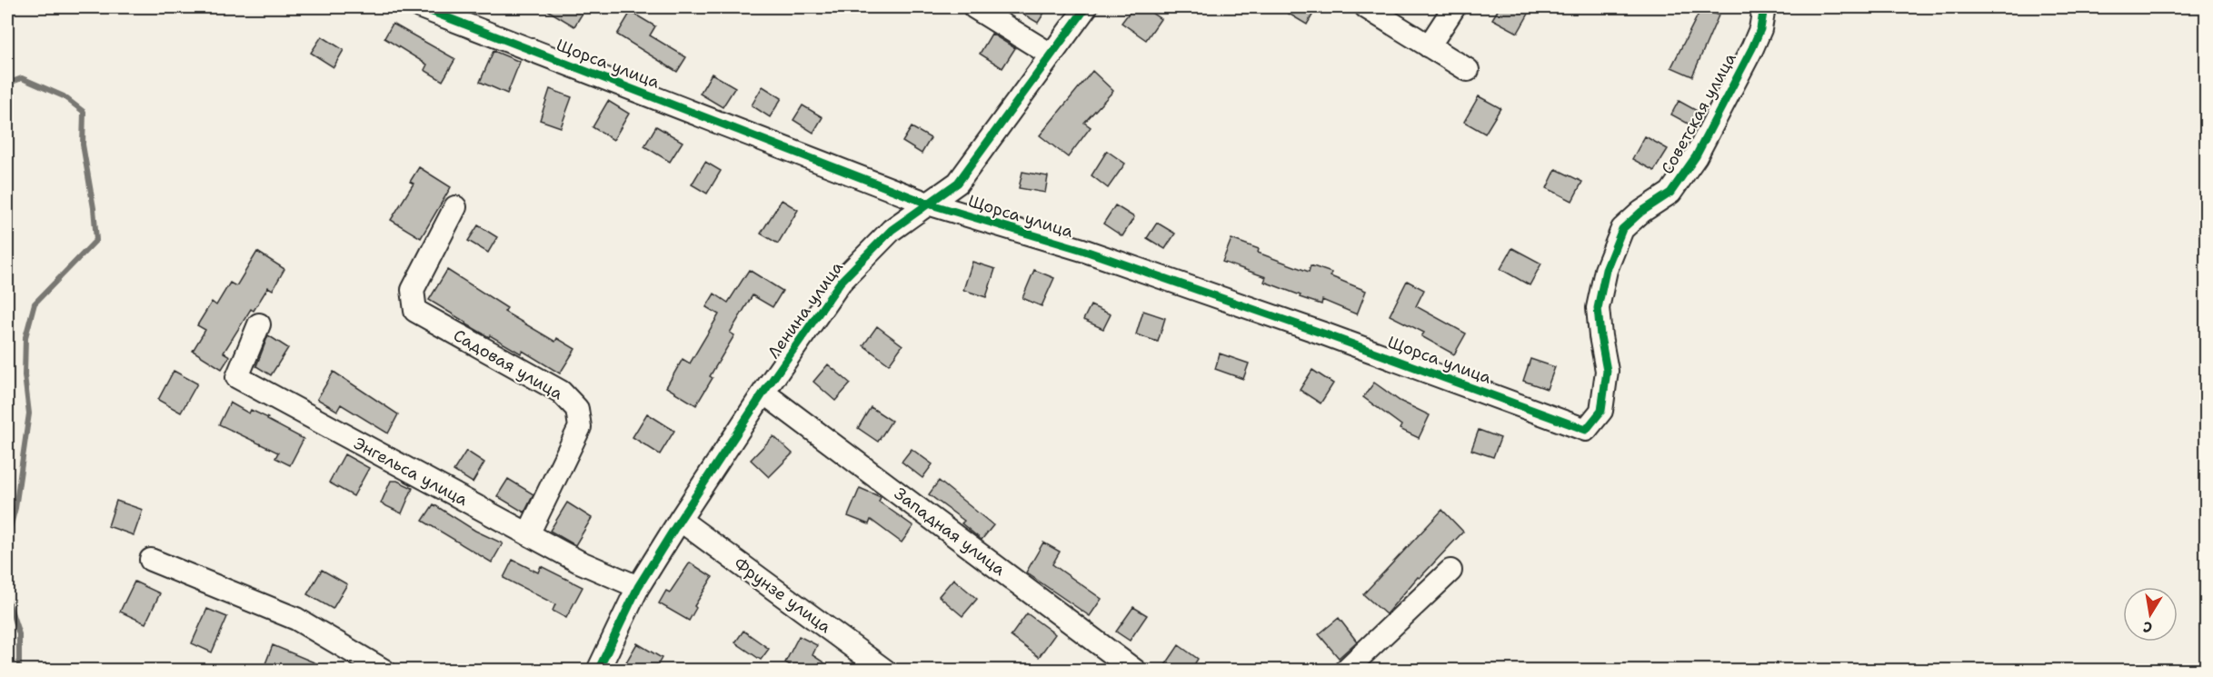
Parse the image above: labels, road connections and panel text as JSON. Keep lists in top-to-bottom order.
{
  "streets": {
    "street": [
      "Щорса улица",
      "Советская улица",
      "Ленина улица",
      "Садовая улица",
      "Энгельса улица",
      "Западная улица",
      "Фрунзе улица"
    ]
  },
  "crossings": [
    ["Щорса улица", "Советская улица"],
    ["Щорса улица", "Ленина улица"],
    ["Ленина улица", "Энгельса улица"],
    ["Ленина улица", "Западная улица"],
    ["Ленина улица", "Фрунзе улица"],
    ["Садовая улица", "Энгельса улица"]
  ],
  "north": "bottom"
}
